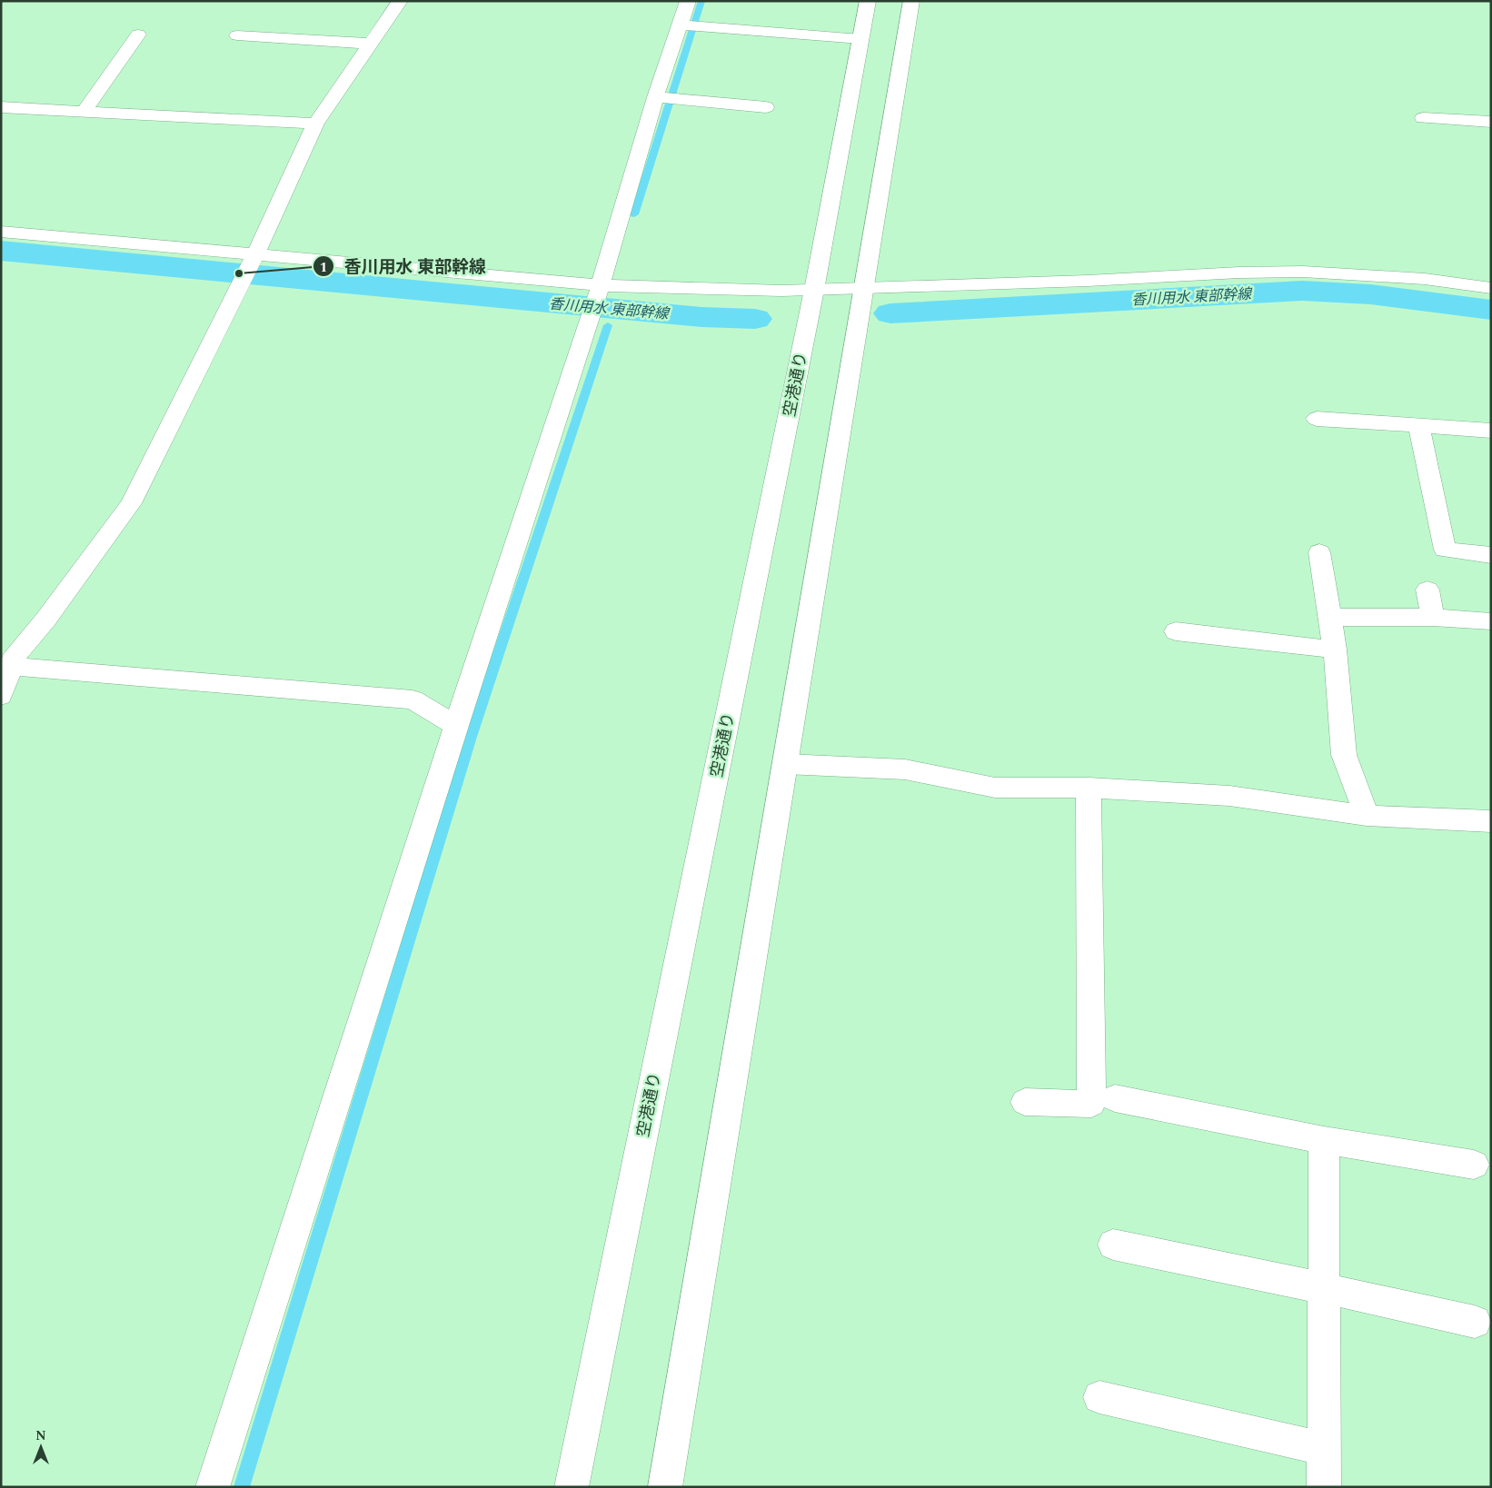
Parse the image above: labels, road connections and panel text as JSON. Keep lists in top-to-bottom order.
{
  "streets": {
    "main road": ["空港通り"]
  },
  "water": ["香川用水 東部幹線"],
  "places": ["香川用水 東部幹線"],
  "north": "top"
}
